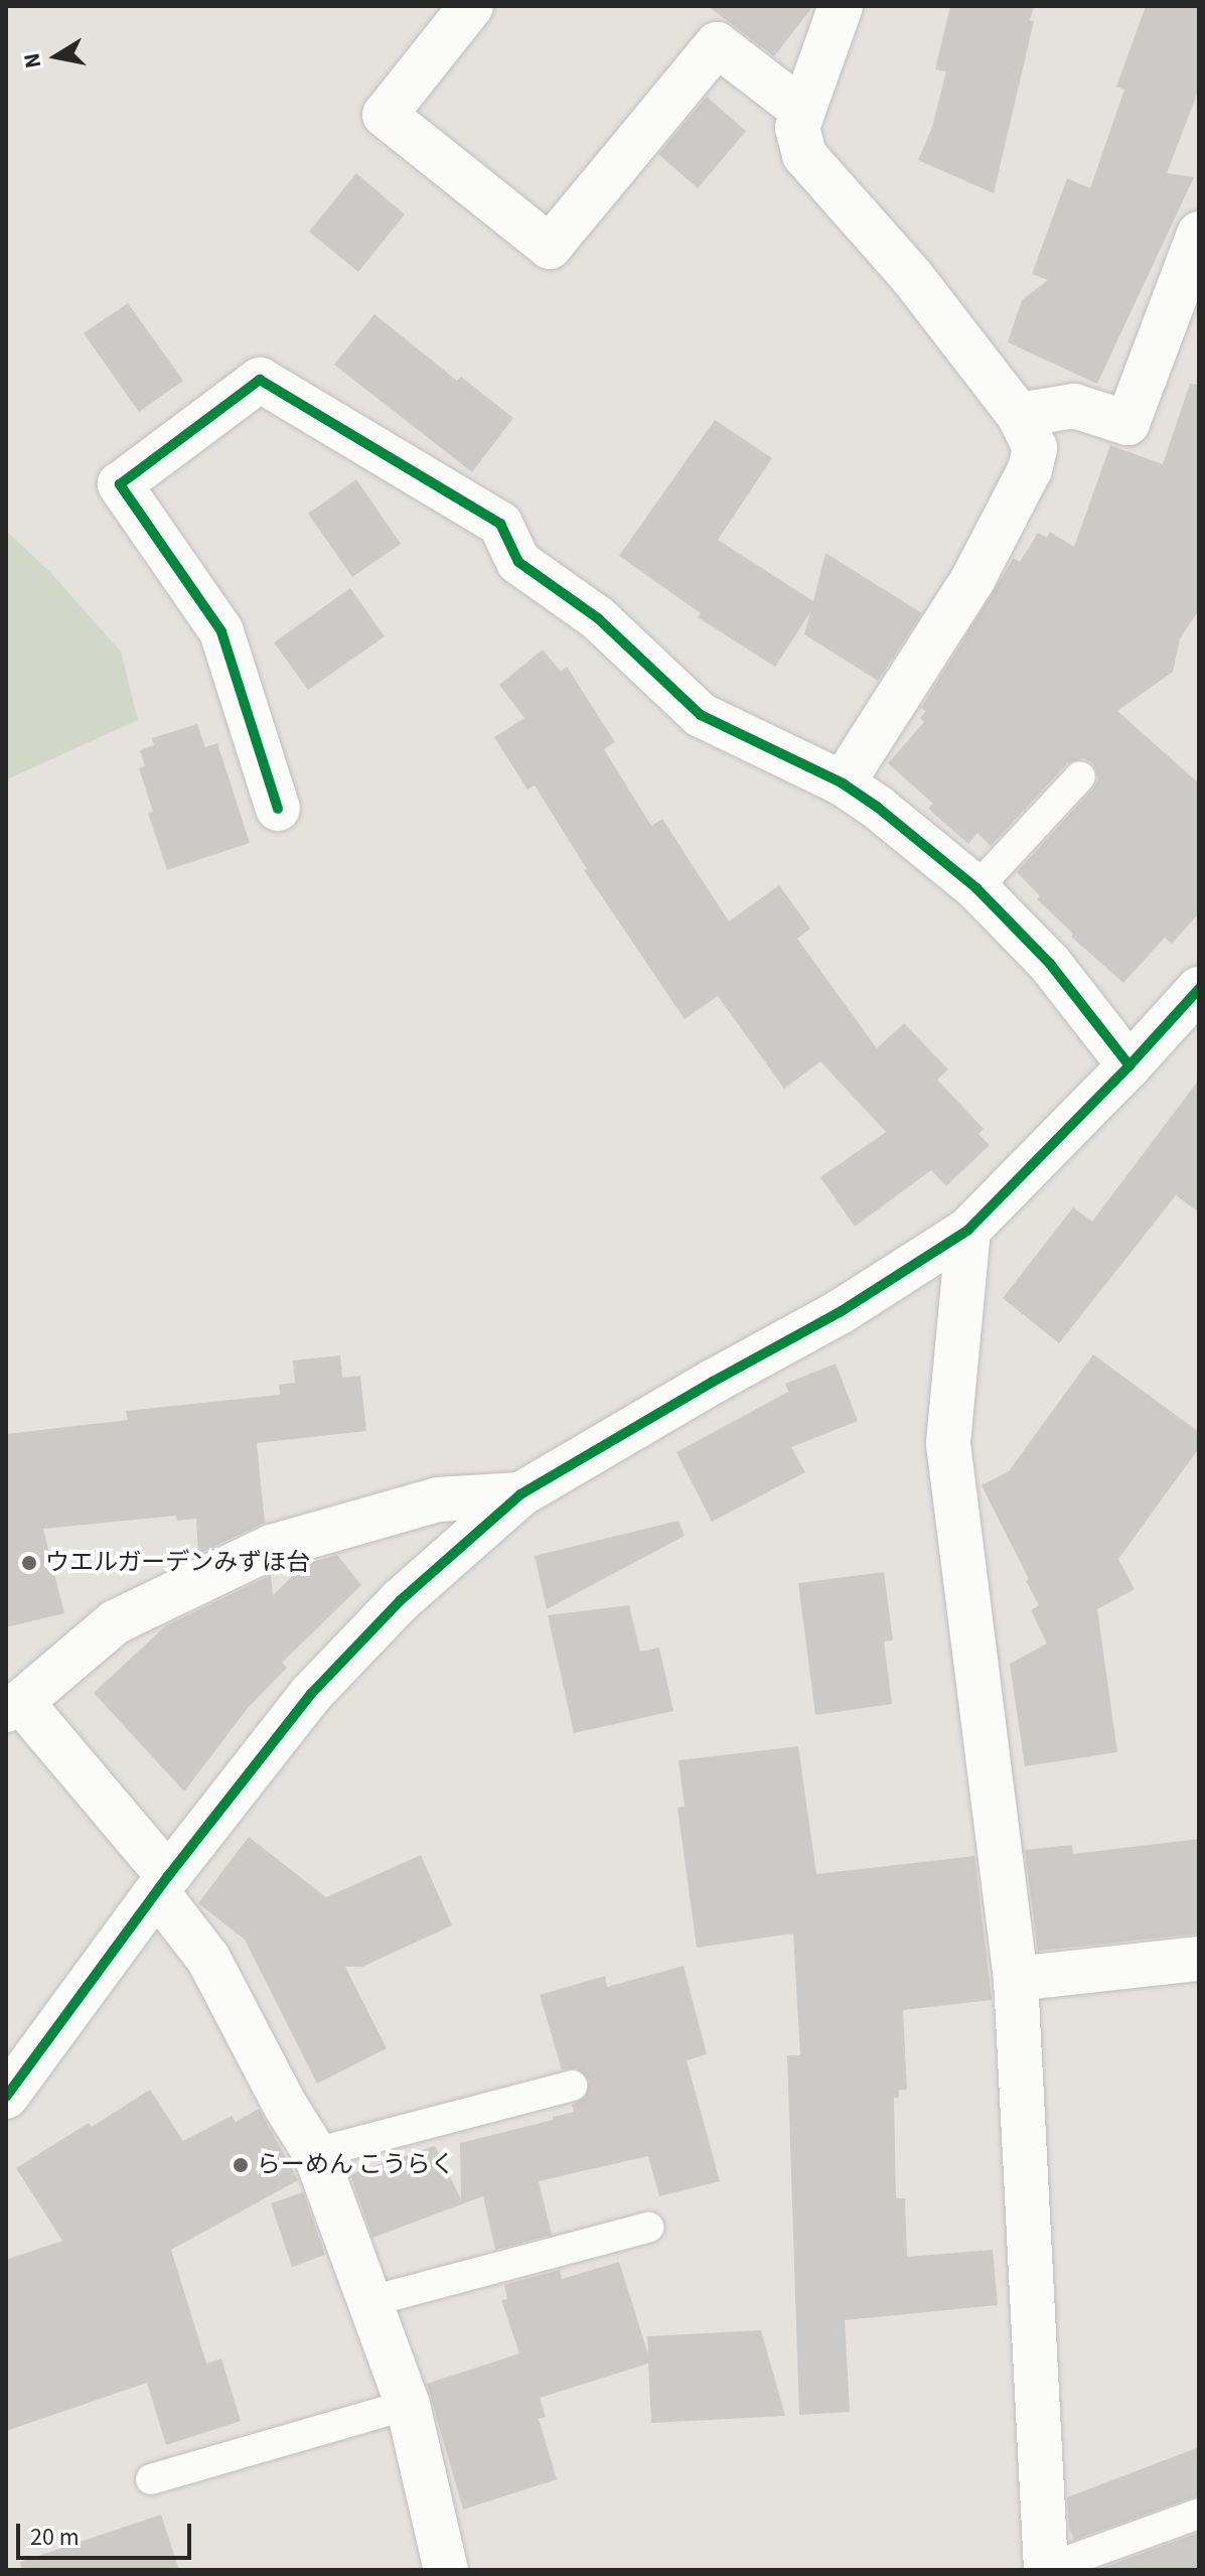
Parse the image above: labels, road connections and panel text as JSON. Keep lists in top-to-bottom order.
{
  "places": ["ウエルガーデンみずほ台", "らーめん こうらく"],
  "scale_bar": "20 m",
  "north": "left"
}
